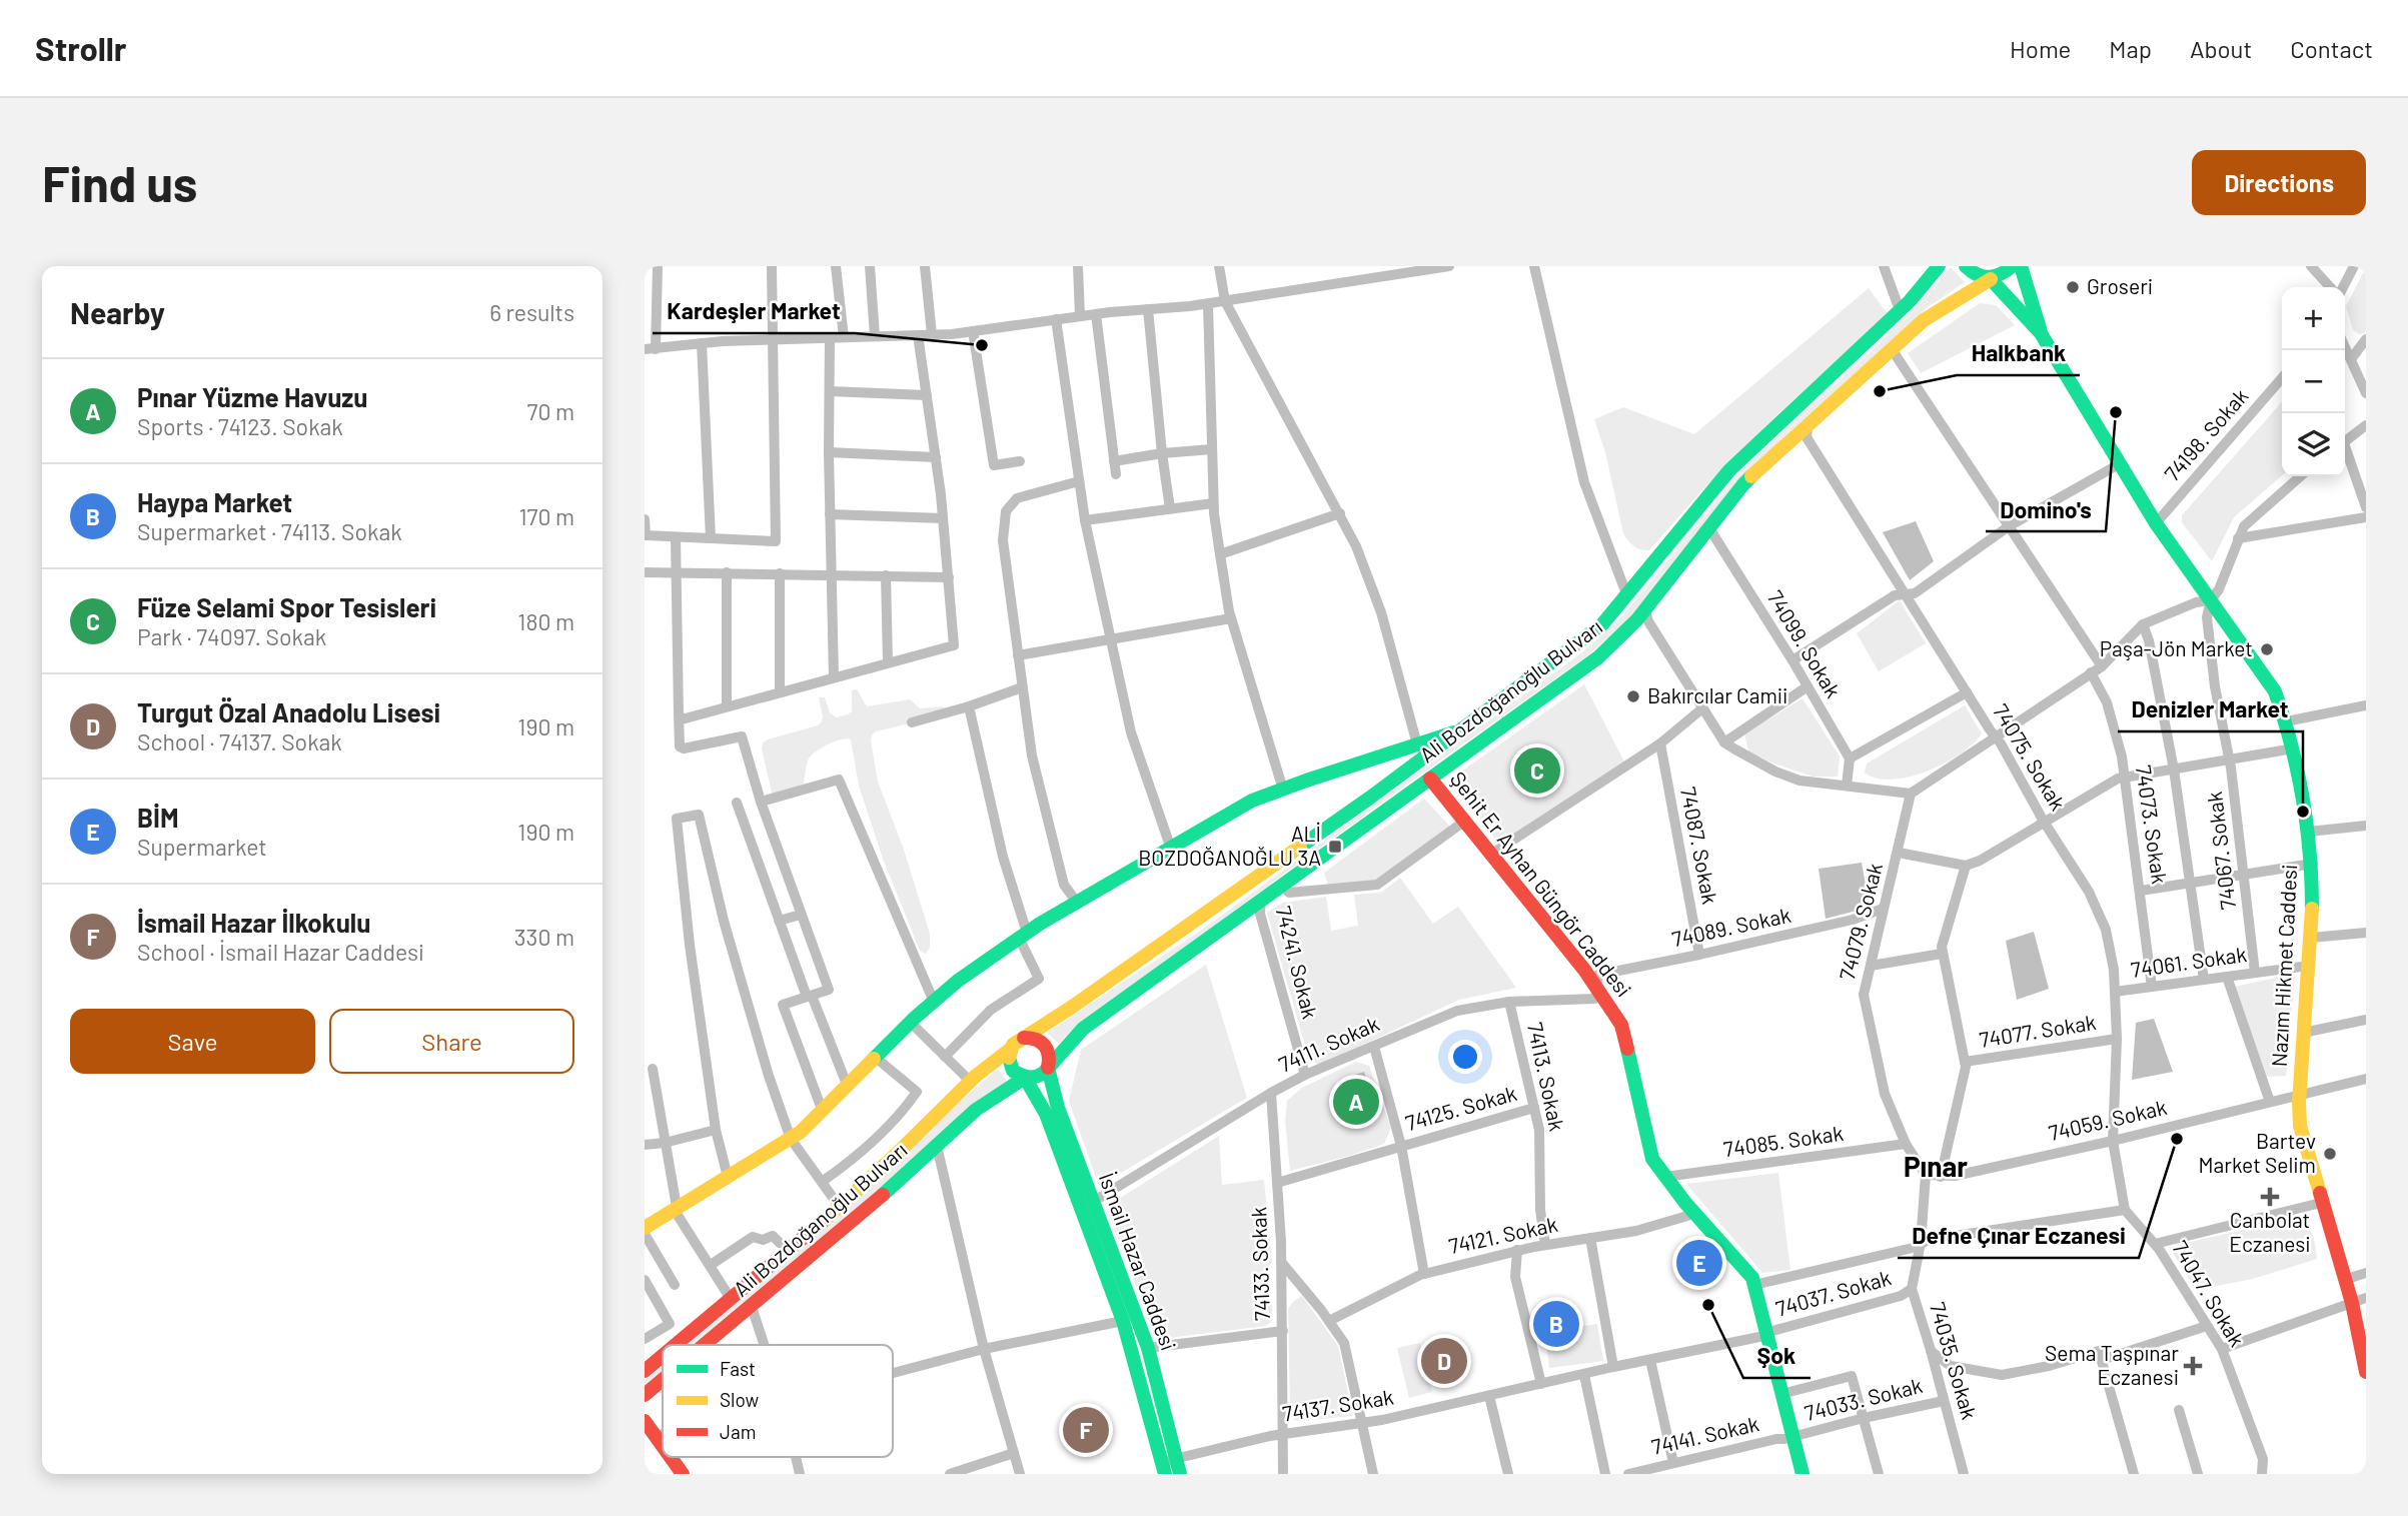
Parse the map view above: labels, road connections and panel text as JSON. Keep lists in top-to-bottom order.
{
  "streets": {
    "main road": [
      "Ali Bozdoğanoğlu Bulvarı",
      "Şehit Er Ayhan Güngör Caddesi",
      "Nazım Hikmet Caddesi",
      "İsmail Hazar Caddesi"
    ],
    "street": [
      "74198. Sokak",
      "74099. Sokak",
      "74075. Sokak",
      "74073. Sokak",
      "74087. Sokak",
      "74067. Sokak",
      "74079. Sokak",
      "74089. Sokak",
      "74241. Sokak",
      "74061. Sokak",
      "74077. Sokak",
      "74111. Sokak",
      "74113. Sokak",
      "74125. Sokak",
      "74059. Sokak",
      "74085. Sokak",
      "74121. Sokak",
      "74133. Sokak",
      "74037. Sokak",
      "74047. Sokak",
      "74035. Sokak",
      "74033. Sokak",
      "74137. Sokak",
      "74141. Sokak"
    ]
  },
  "crossings": [
    ["74198. Sokak", "Nazım Hikmet Caddesi"],
    ["74099. Sokak", "Ali Bozdoğanoğlu Bulvarı"],
    ["Ali Bozdoğanoğlu Bulvarı", "74075. Sokak"],
    ["Ali Bozdoğanoğlu Bulvarı", "Şehit Er Ayhan Güngör Caddesi"],
    ["Ali Bozdoğanoğlu Bulvarı", "74241. Sokak"],
    ["Ali Bozdoğanoğlu Bulvarı", "İsmail Hazar Caddesi"],
    ["74075. Sokak", "74061. Sokak"],
    ["74075. Sokak", "74077. Sokak"],
    ["74075. Sokak", "74059. Sokak"],
    ["74073. Sokak", "74061. Sokak"],
    ["74087. Sokak", "74089. Sokak"],
    ["74067. Sokak", "74061. Sokak"],
    ["74067. Sokak", "Nazım Hikmet Caddesi"],
    ["Şehit Er Ayhan Güngör Caddesi", "74089. Sokak"],
    ["Şehit Er Ayhan Güngör Caddesi", "74111. Sokak"],
    ["Şehit Er Ayhan Güngör Caddesi", "74085. Sokak"],
    ["Şehit Er Ayhan Güngör Caddesi", "74121. Sokak"],
    ["Şehit Er Ayhan Güngör Caddesi", "74037. Sokak"],
    ["Şehit Er Ayhan Güngör Caddesi", "74033. Sokak"],
    ["Şehit Er Ayhan Güngör Caddesi", "74137. Sokak"],
    ["Şehit Er Ayhan Güngör Caddesi", "74141. Sokak"],
    ["74079. Sokak", "74089. Sokak"],
    ["74079. Sokak", "74059. Sokak"],
    ["74079. Sokak", "74085. Sokak"],
    ["74079. Sokak", "74035. Sokak"],
    ["74089. Sokak", "74111. Sokak"],
    ["74241. Sokak", "74111. Sokak"],
    ["74061. Sokak", "Nazım Hikmet Caddesi"],
    ["Nazım Hikmet Caddesi", "74059. Sokak"],
    ["74111. Sokak", "74113. Sokak"],
    ["74111. Sokak", "İsmail Hazar Caddesi"],
    ["74111. Sokak", "74133. Sokak"],
    ["74113. Sokak", "74125. Sokak"],
    ["74113. Sokak", "74121. Sokak"],
    ["74125. Sokak", "74133. Sokak"],
    ["74059. Sokak", "74035. Sokak"],
    ["İsmail Hazar Caddesi", "74137. Sokak"],
    ["74133. Sokak", "74137. Sokak"],
    ["74037. Sokak", "74035. Sokak"],
    ["74037. Sokak", "74137. Sokak"],
    ["74035. Sokak", "74033. Sokak"],
    ["74033. Sokak", "74141. Sokak"]
  ],
  "districts": ["Pınar"],
  "places": {
    "other": [
      "Groseri",
      "Kardeşler Market",
      "Halkbank",
      "Domino's",
      "Paşa-Jön Market",
      "Bakırcılar Camii",
      "Denizler Market",
      "Defne Çınar Eczanesi",
      "Bartev Market Selim",
      "Şok"
    ],
    "transit": ["ALİ BOZDOĞANOĞLU 3A"],
    "health": ["Canbolat Eczanesi", "Sema Taşpınar Eczanesi"]
  },
  "legend": ["Fast", "Slow", "Jam"],
  "page": {
    "header": "Strollr",
    "nav": [
      "Home",
      "Map",
      "About",
      "Contact"
    ],
    "buttons": [
      "Directions",
      ["Save", "Share"]
    ],
    "title": "Find us",
    "heading": ["Nearby", "6 results"],
    "map_buttons": ["+", "−"],
    "list": [
      {
        "mark": "A",
        "name": "Pınar Yüzme Havuzu",
        "note": "Sports · 74123. Sokak",
        "value": "70 m"
      },
      {
        "mark": "B",
        "name": "Haypa Market",
        "note": "Supermarket · 74113. Sokak",
        "value": "170 m"
      },
      {
        "mark": "C",
        "name": "Füze Selami Spor Tesisleri",
        "note": "Park · 74097. Sokak",
        "value": "180 m"
      },
      {
        "mark": "D",
        "name": "Turgut Özal Anadolu Lisesi",
        "note": "School · 74137. Sokak",
        "value": "190 m"
      },
      {
        "mark": "E",
        "name": "BİM",
        "note": "Supermarket",
        "value": "190 m"
      },
      {
        "mark": "F",
        "name": "İsmail Hazar İlkokulu",
        "note": "School · İsmail Hazar Caddesi",
        "value": "330 m"
      }
    ],
    "pins": [
      "C",
      "A",
      "E",
      "B",
      "D",
      "F"
    ]
  }
}
